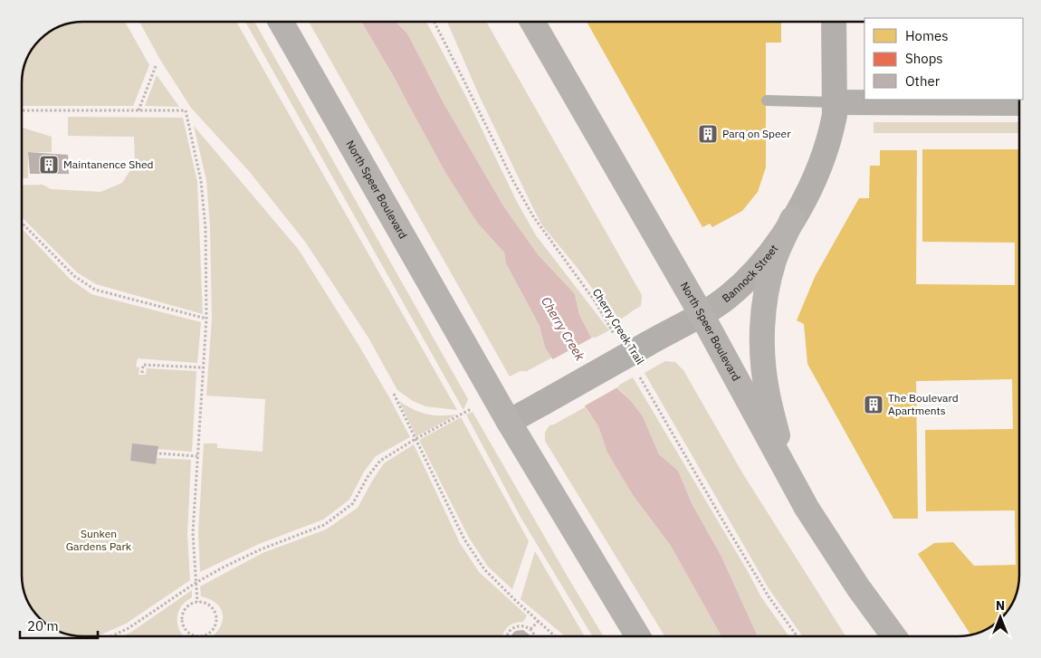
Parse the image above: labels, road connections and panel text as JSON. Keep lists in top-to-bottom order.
{
  "streets": {
    "main road": ["North Speer Boulevard"],
    "street": ["Bannock Street"],
    "path": ["Cherry Creek Trail"]
  },
  "crossings": [
    ["North Speer Boulevard", "Bannock Street"]
  ],
  "water": ["Cherry Creek"],
  "parks": ["Sunken Gardens Park"],
  "places": {
    "building": ["Parq on Speer", "Maintanence Shed", "The Boulevard Apartments"]
  },
  "legend": ["Homes", "Shops", "Other"],
  "scale_bar": "20 m",
  "north": "top"
}
